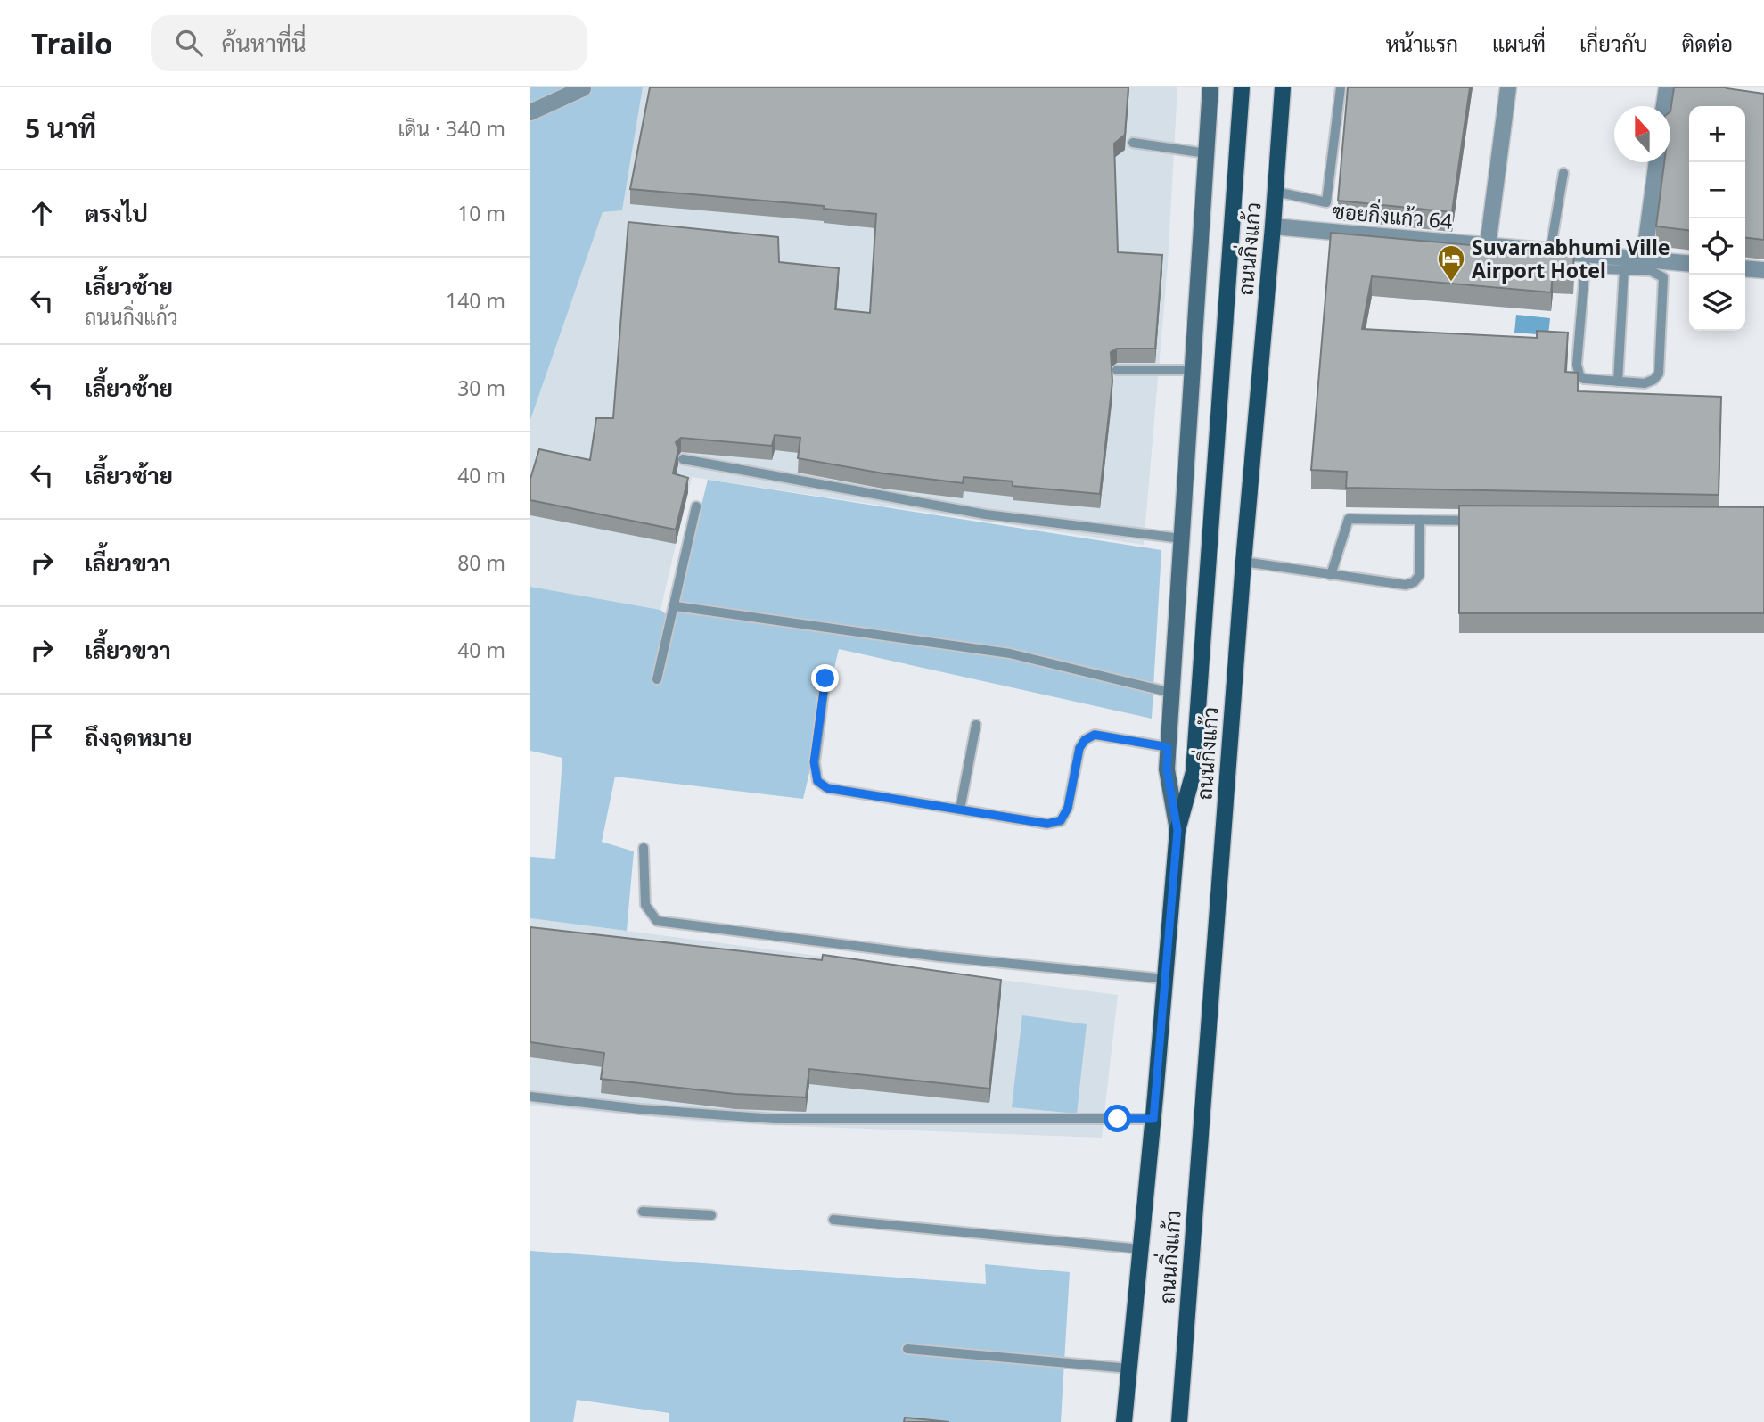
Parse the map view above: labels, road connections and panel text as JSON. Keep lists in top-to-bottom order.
{
  "streets": {
    "main road": ["ถนนกิ่งแก้ว"],
    "street": ["ซอยกิ่งแก้ว 64"]
  },
  "crossings": [
    ["ซอยกิ่งแก้ว 64", "ถนนกิ่งแก้ว"]
  ],
  "places": {
    "hotel": ["Suvarnabhumi Ville Airport Hotel"]
  },
  "north": "top",
  "page": {
    "header": "Trailo",
    "search": "ค้นหาที่นี่",
    "nav": [
      "หน้าแรก",
      "แผนที่",
      "เกี่ยวกับ",
      "ติดต่อ"
    ],
    "heading": ["5 นาที", "เดิน · 340 m"],
    "map_buttons": ["+", "−"],
    "list": [
      ["ตรงไป", "10 m"],
      ["เลี้ยวซ้าย", "ถนนกิ่งแก้ว", "140 m"],
      ["เลี้ยวซ้าย", "30 m"],
      ["เลี้ยวซ้าย", "40 m"],
      ["เลี้ยวขวา", "80 m"],
      ["เลี้ยวขวา", "40 m"],
      "ถึงจุดหมาย"
    ]
  }
}
